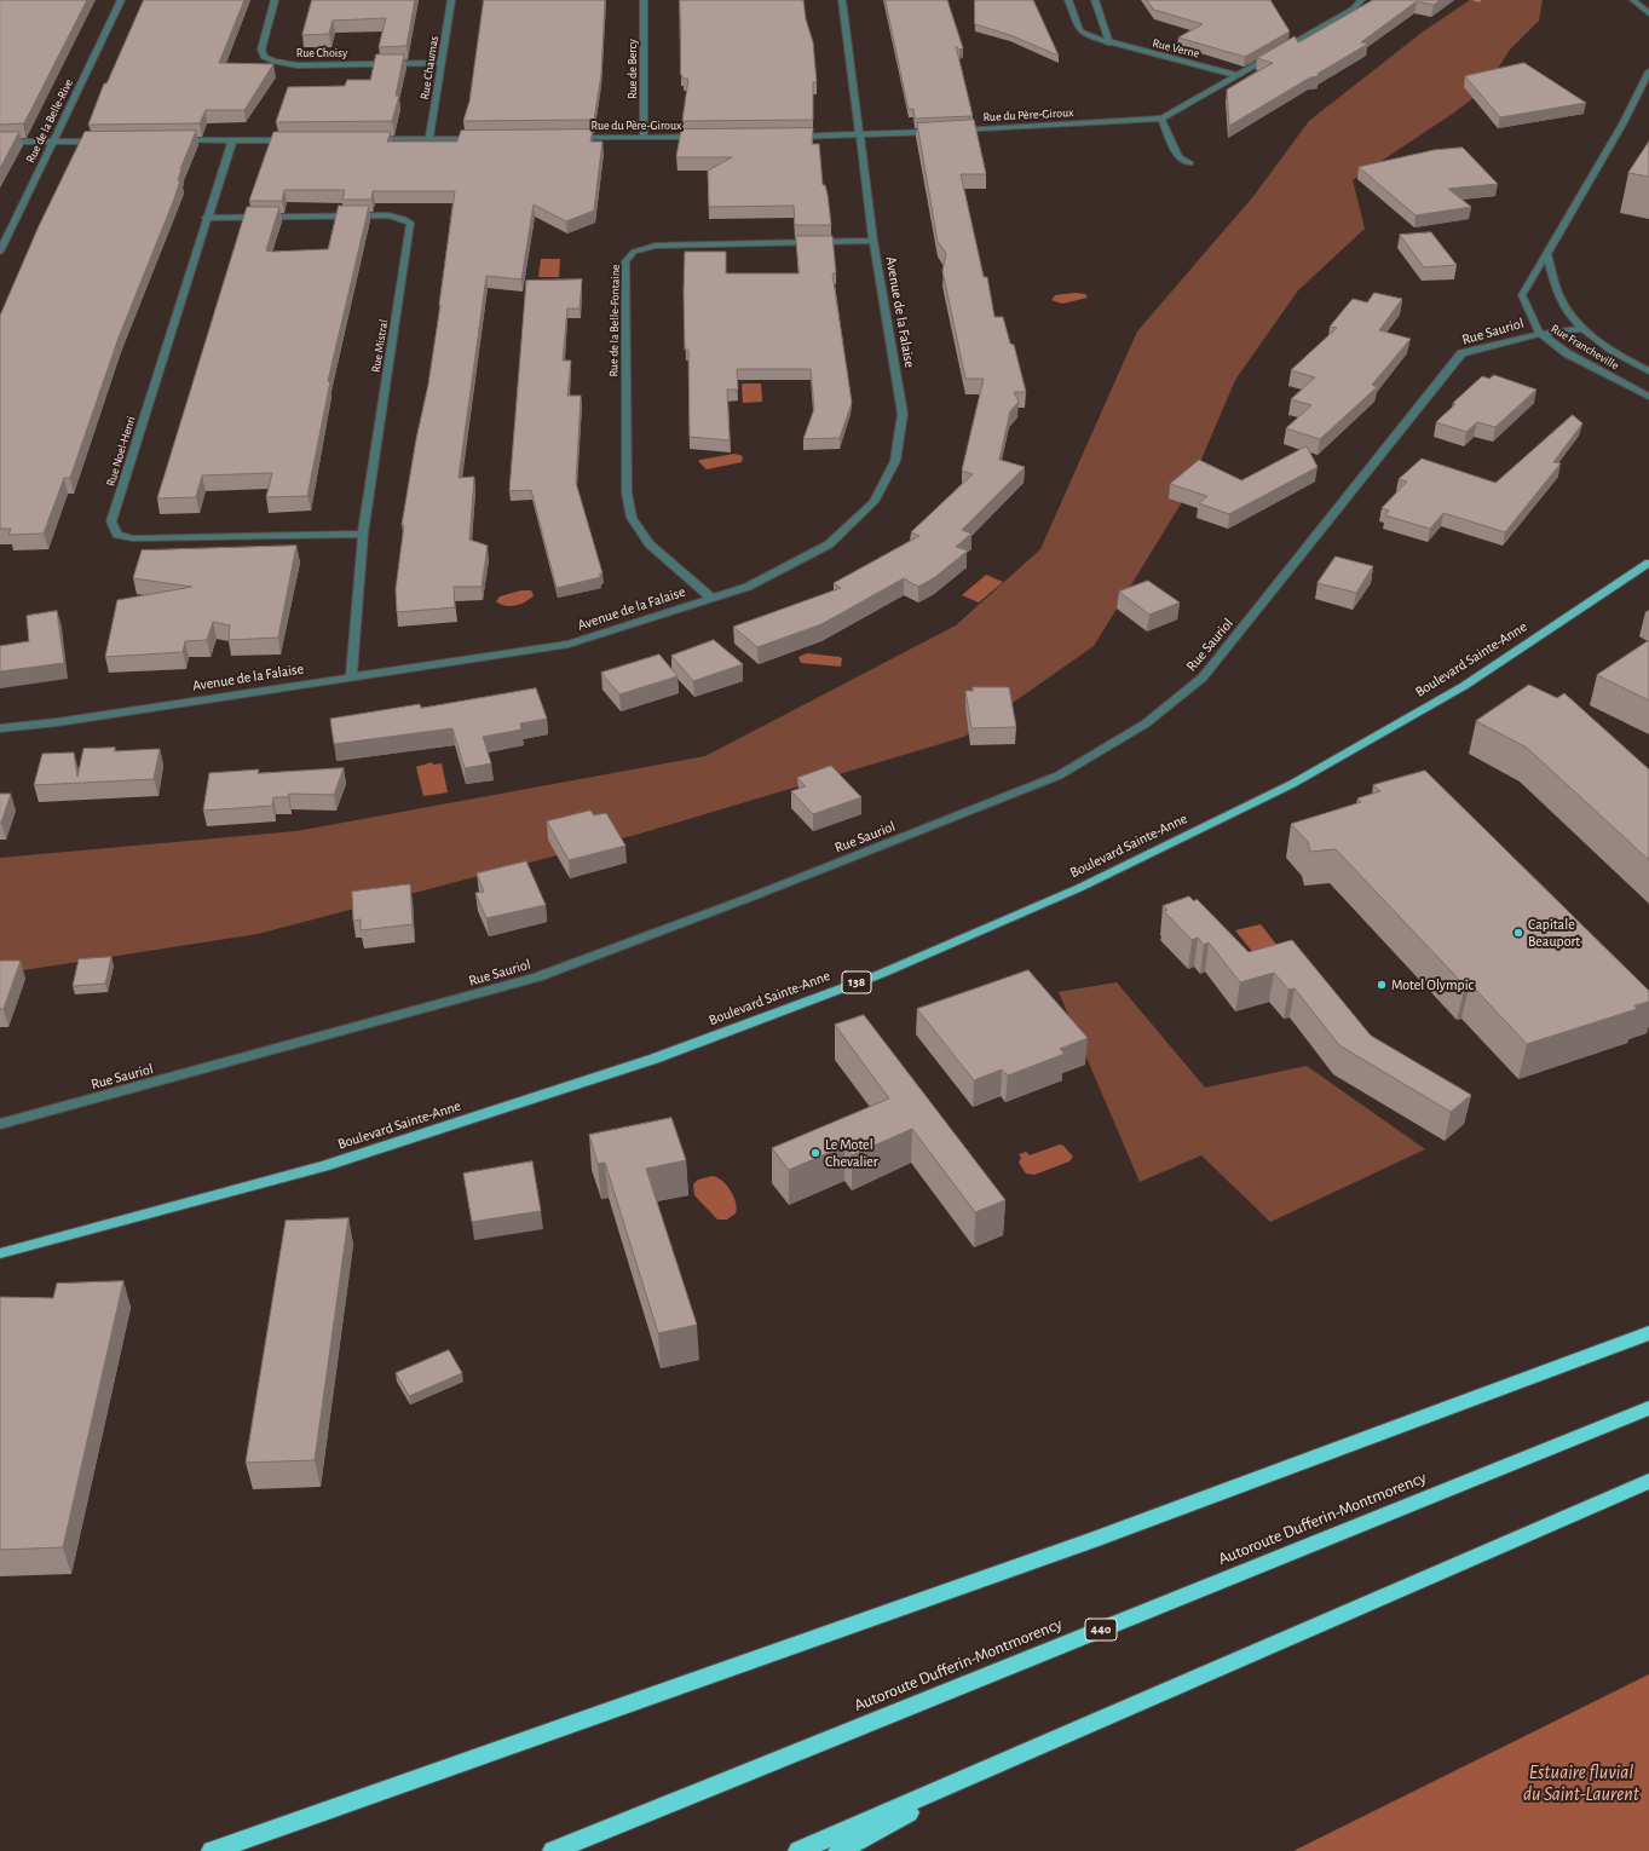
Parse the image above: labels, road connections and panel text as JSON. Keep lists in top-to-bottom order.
{
  "streets": {
    "highway": ["Autoroute Dufferin-Montmorency", "440"],
    "main road": ["Boulevard Sainte-Anne", "138"],
    "street": [
      "Rue Verne",
      "Rue Choisy",
      "Rue Chaumas",
      "Rue de Bercy",
      "Rue du Père-Giroux",
      "Rue de la Belle-Rive",
      "Avenue de la Falaise",
      "Rue de la Belle-Fontaine",
      "Rue Sauriol",
      "Rue Mistral",
      "Rue Francheville",
      "Rue Noel-Henri"
    ]
  },
  "crossings": [
    ["Rue Verne", "Rue du Père-Giroux"],
    ["Rue Choisy", "Rue Chaumas"],
    ["Rue de Bercy", "Rue du Père-Giroux"],
    ["Avenue de la Falaise", "Rue de la Belle-Fontaine"],
    ["Avenue de la Falaise", "Rue Mistral"],
    ["Rue Sauriol", "Rue Francheville"],
    ["Rue Mistral", "Rue Noel-Henri"]
  ],
  "water": ["Estuaire fluvial du Saint-Laurent"],
  "places": ["Capitale Beauport", "Motel Olympic", "Le Motel Chevalier"]
}
